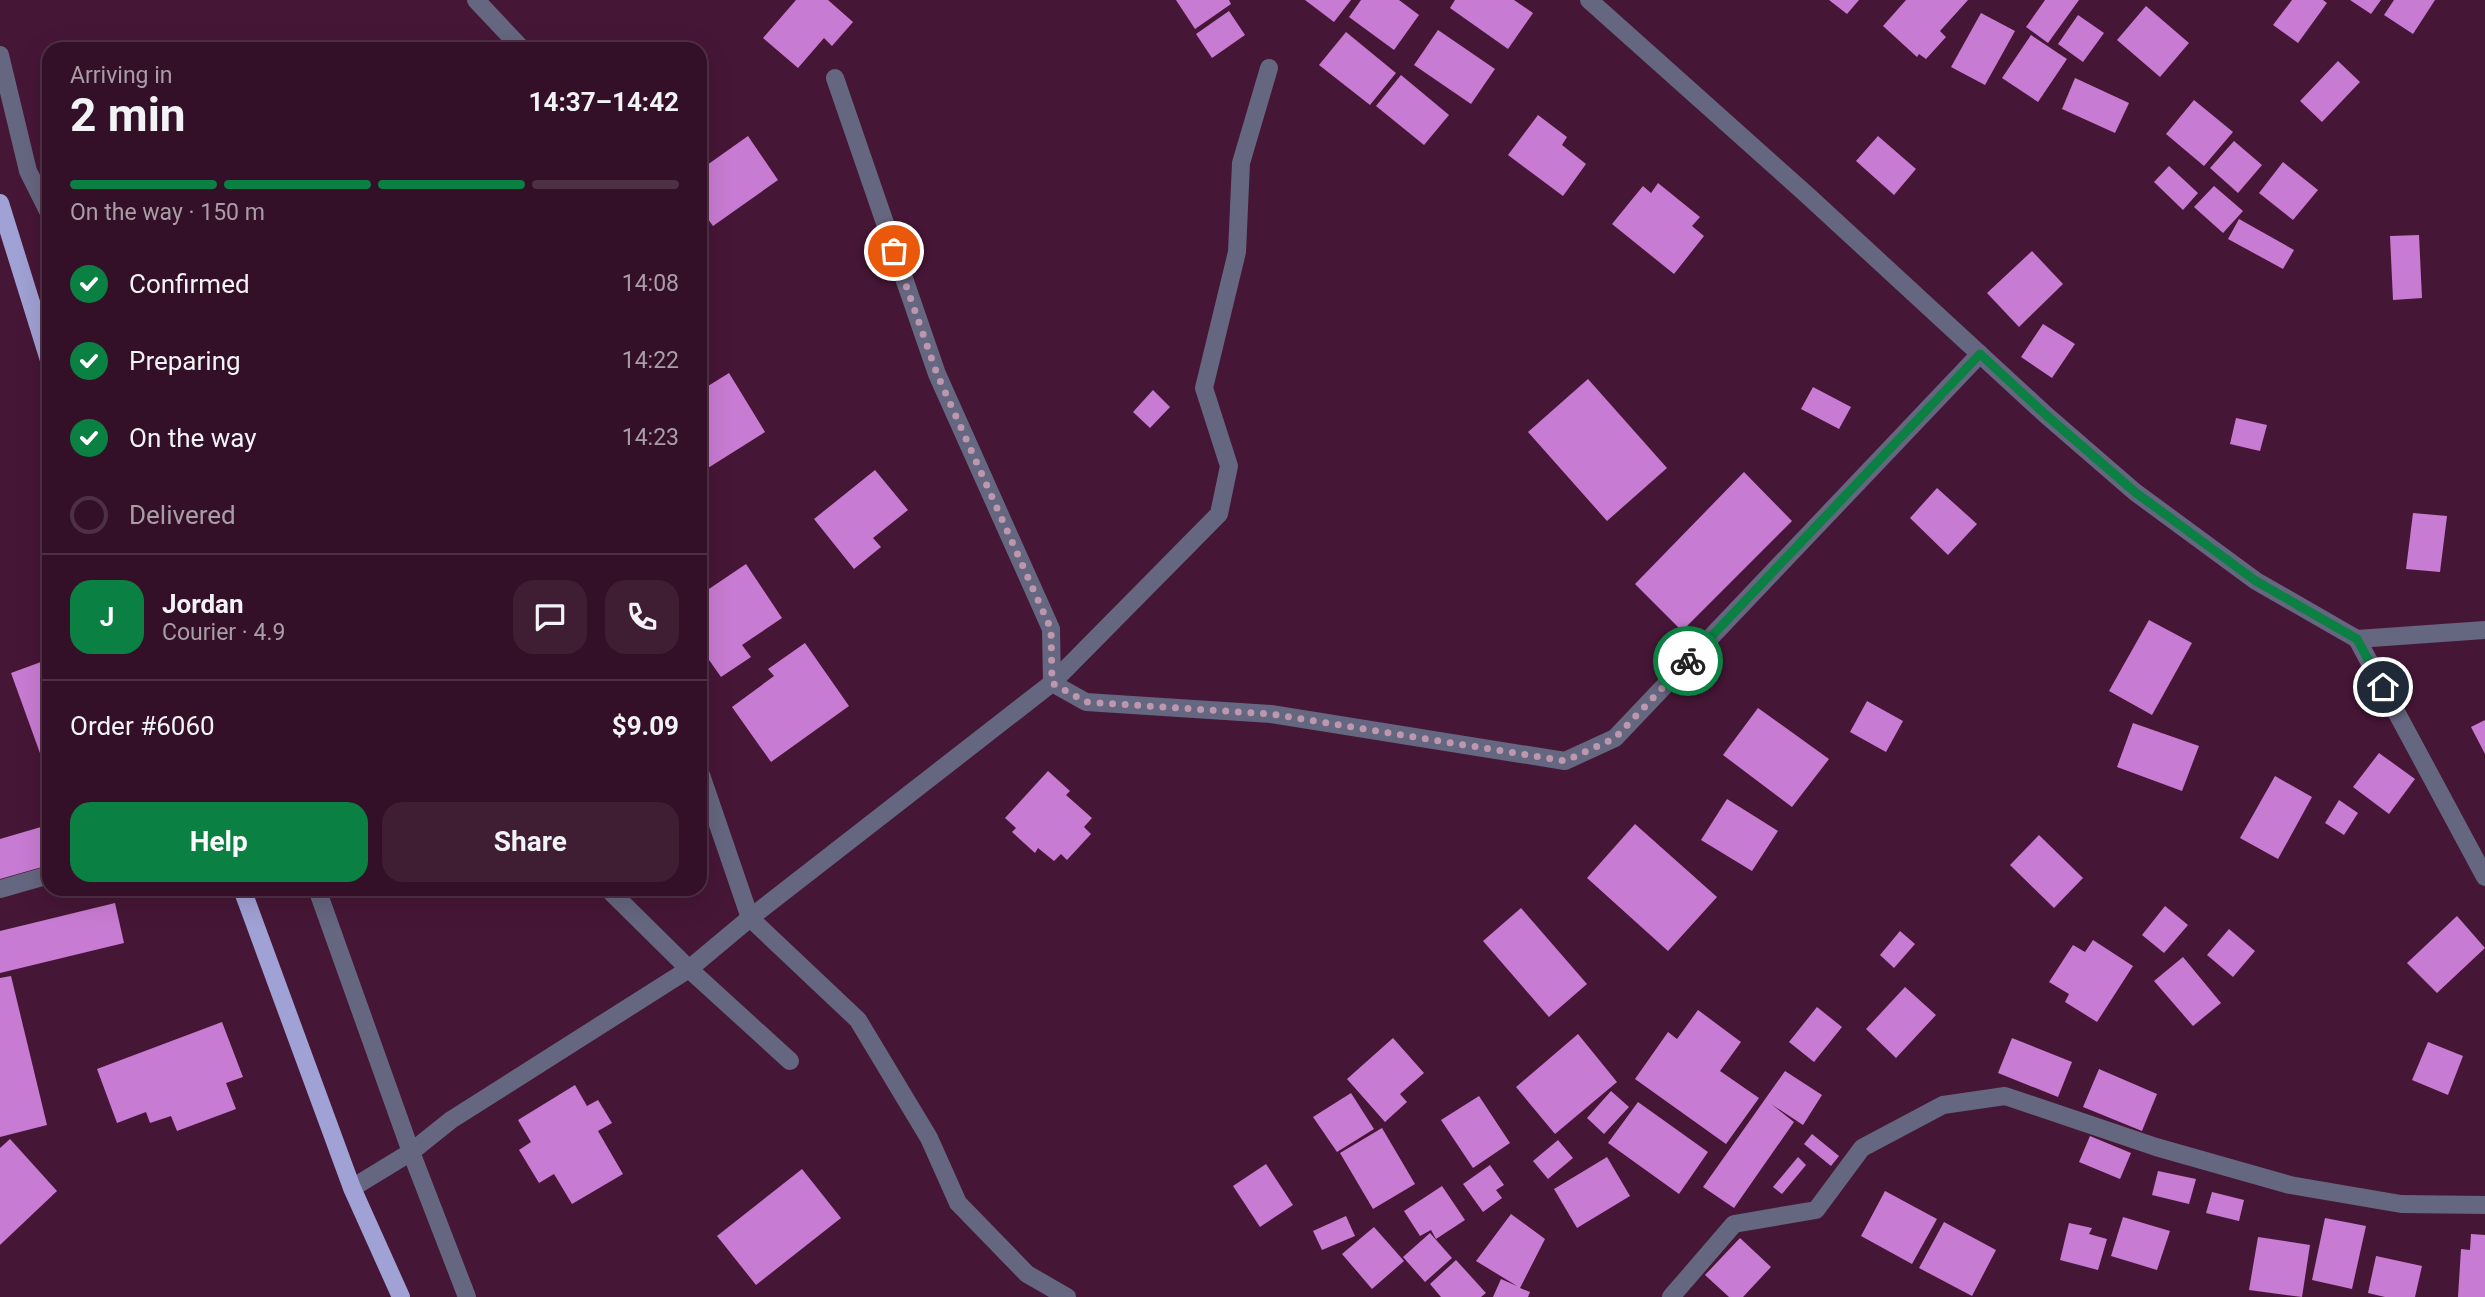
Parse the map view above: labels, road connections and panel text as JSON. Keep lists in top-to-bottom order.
{
  "page": {
    "heading": ["2 min", "Arriving in", "14:37–14:42"],
    "panel": [
      "Jordan",
      "Courier · 4.9",
      "Order #6060",
      "$9.09"
    ],
    "bar": "On the way · 150 m",
    "list": [
      ["Confirmed", "14:08"],
      ["Preparing", "14:22"],
      ["On the way", "14:23"],
      "Delivered"
    ],
    "round": "J",
    "buttons": ["Help", "Share"]
  }
}
